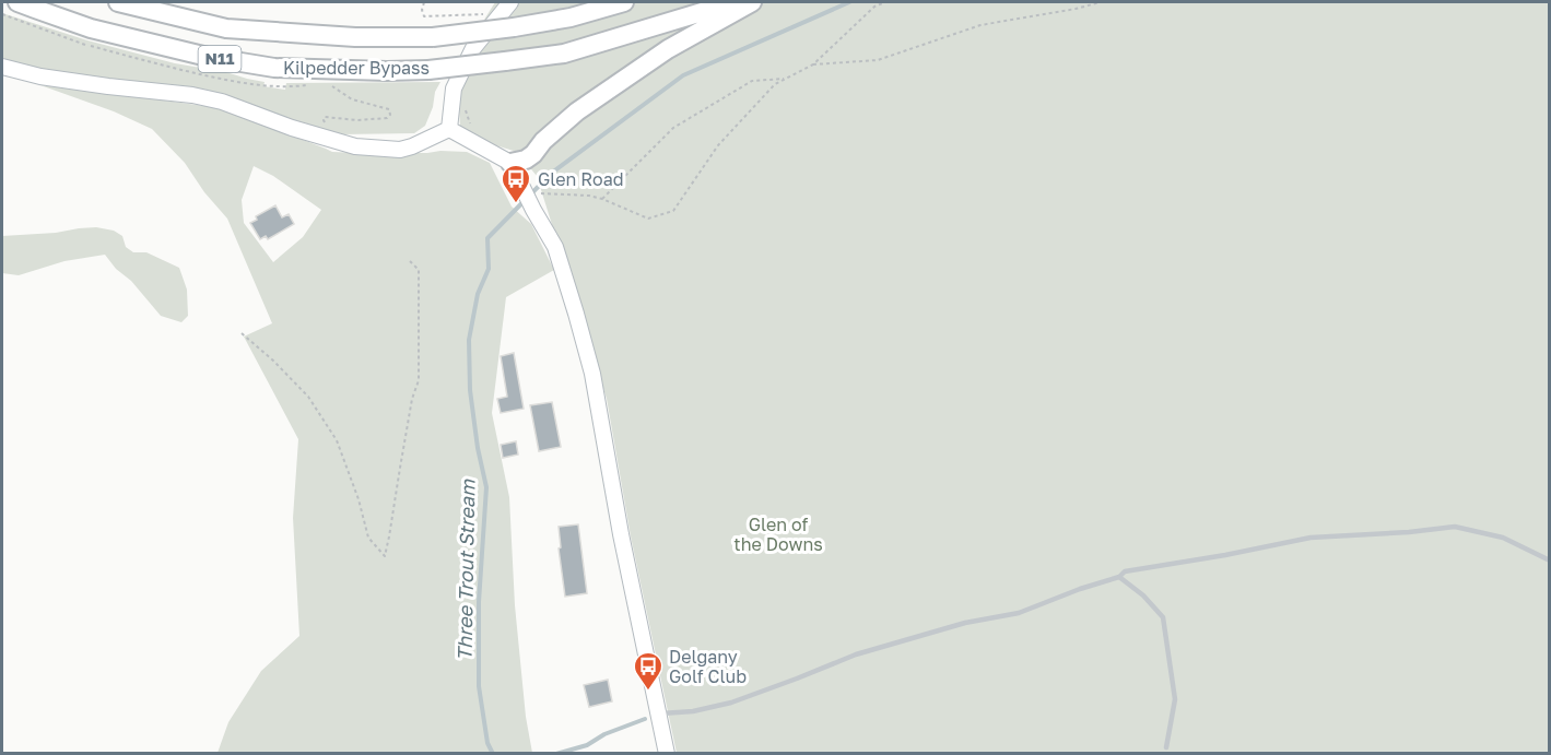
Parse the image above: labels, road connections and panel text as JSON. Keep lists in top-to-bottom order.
{
  "streets": {
    "highway": ["N11", "Kilpedder Bypass"]
  },
  "water": ["Three Trout Stream"],
  "parks": ["Glen of the Downs"],
  "places": {
    "bus stop": ["Glen Road", "Delgany Golf Club"]
  }
}
